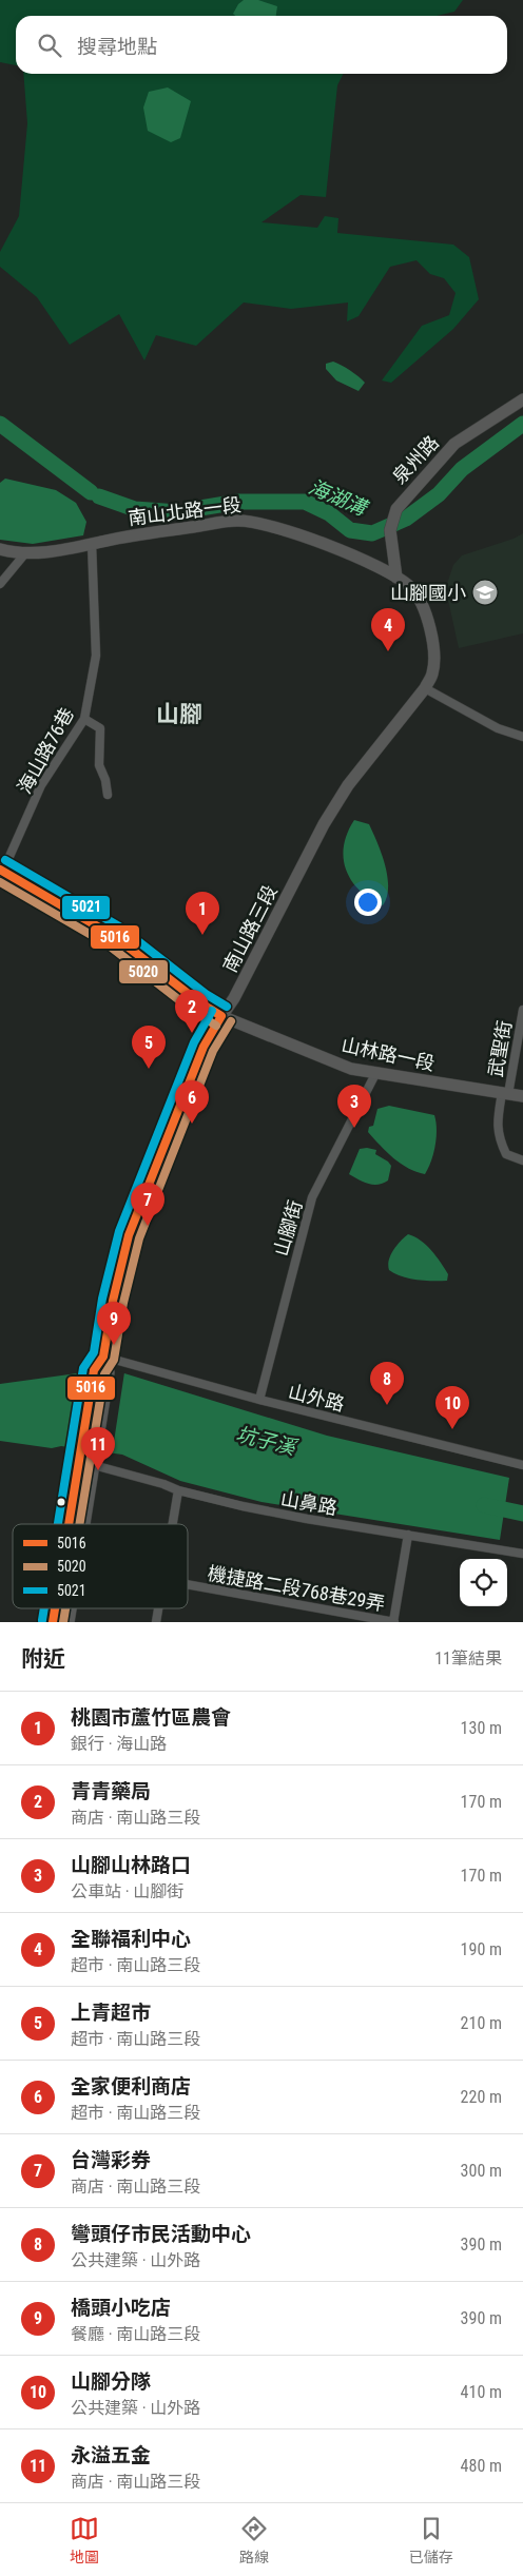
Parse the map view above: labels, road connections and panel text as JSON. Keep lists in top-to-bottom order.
{
  "streets": {
    "street": [
      "泉州路",
      "南山北路一段",
      "海山路76巷",
      "南山路三段",
      "武聖街",
      "山林路一段",
      "山腳街",
      "山外路",
      "山鼻路",
      "機捷路二段768巷29弄"
    ]
  },
  "crossings": [
    ["泉州路", "南山北路一段"],
    ["泉州路", "南山路三段"],
    ["南山北路一段", "海山路76巷"],
    ["南山北路一段", "南山路三段"],
    ["海山路76巷", "山林路一段"],
    ["南山路三段", "山林路一段"],
    ["南山路三段", "山外路"],
    ["南山路三段", "山鼻路"],
    ["武聖街", "山林路一段"],
    ["山林路一段", "山腳街"],
    ["山腳街", "山外路"]
  ],
  "districts": ["山腳"],
  "water": ["海湖溝", "坑子溪"],
  "places": {
    "school or university": ["山腳國小"]
  },
  "lines": ["transit line 5021", "transit line 5016", "transit line 5020"],
  "legend": ["5016", "5020", "5021"],
  "page": {
    "search": "搜尋地點",
    "pins": [
      "4",
      "1",
      "2",
      "5",
      "6",
      "3",
      "7",
      "9",
      "8",
      "10",
      "11"
    ],
    "heading": ["附近", "11筆結果"],
    "list": [
      {
        "mark": "1",
        "name": "桃園市蘆竹區農會",
        "note": "銀行 · 海山路",
        "value": "130 m"
      },
      {
        "mark": "2",
        "name": "青青藥局",
        "note": "商店 · 南山路三段",
        "value": "170 m"
      },
      {
        "mark": "3",
        "name": "山腳山林路口",
        "note": "公車站 · 山腳街",
        "value": "170 m"
      },
      {
        "mark": "4",
        "name": "全聯福利中心",
        "note": "超市 · 南山路三段",
        "value": "190 m"
      },
      {
        "mark": "5",
        "name": "上青超市",
        "note": "超市 · 南山路三段",
        "value": "210 m"
      },
      {
        "mark": "6",
        "name": "全家便利商店",
        "note": "超市 · 南山路三段",
        "value": "220 m"
      },
      {
        "mark": "7",
        "name": "台灣彩券",
        "note": "商店 · 南山路三段",
        "value": "300 m"
      },
      {
        "mark": "8",
        "name": "彎頭仔市民活動中心",
        "note": "公共建築 · 山外路",
        "value": "390 m"
      },
      {
        "mark": "9",
        "name": "橋頭小吃店",
        "note": "餐廳 · 南山路三段",
        "value": "390 m"
      },
      {
        "mark": "10",
        "name": "山腳分隊",
        "note": "公共建築 · 山外路",
        "value": "410 m"
      },
      {
        "mark": "11",
        "name": "永溢五金",
        "note": "商店 · 南山路三段",
        "value": "480 m"
      }
    ],
    "nav": ["地圖", "路線", "已儲存"]
  }
}
